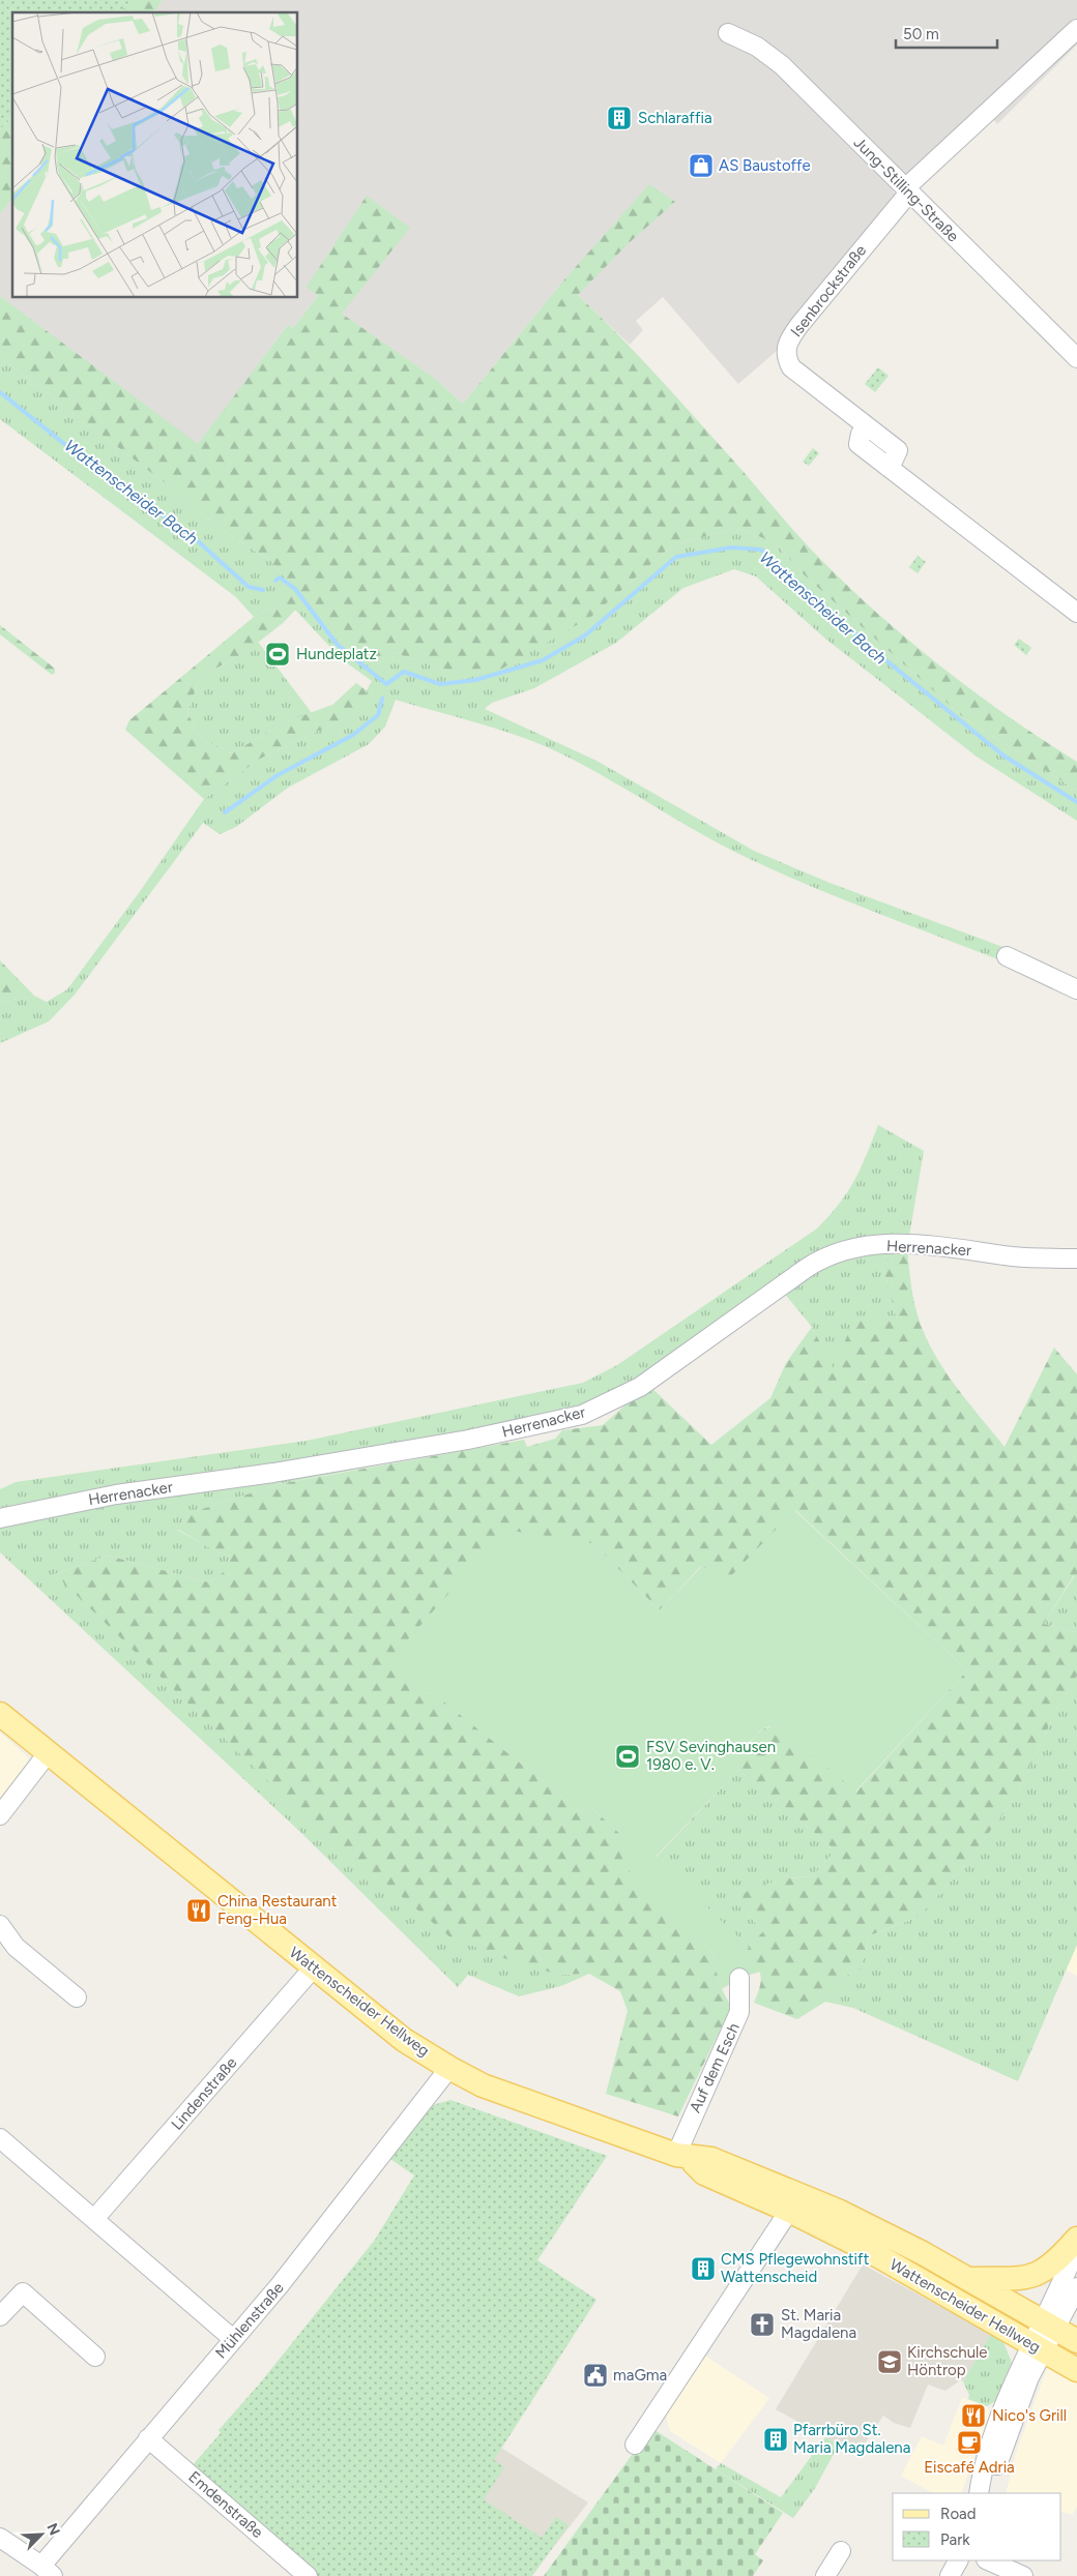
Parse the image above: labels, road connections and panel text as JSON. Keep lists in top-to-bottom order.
{
  "streets": {
    "main road": ["Wattenscheider Hellweg"],
    "street": [
      "Jung-Stilling-Straße",
      "Isenbrockstraße",
      "Herrenacker",
      "Auf dem Esch",
      "Lindenstraße",
      "Mühlenstraße",
      "Emdenstraße"
    ]
  },
  "crossings": [
    ["Jung-Stilling-Straße", "Isenbrockstraße"],
    ["Wattenscheider Hellweg", "Auf dem Esch"],
    ["Wattenscheider Hellweg", "Lindenstraße"],
    ["Wattenscheider Hellweg", "Mühlenstraße"],
    ["Mühlenstraße", "Emdenstraße"]
  ],
  "water": ["Wattenscheider Bach"],
  "places": {
    "building": ["Schlaraffia", "CMS Pflegewohnstift Wattenscheid", "Pfarrbüro St. Maria Magdalena"],
    "shop": ["AS Baustoffe"],
    "sports": ["Hundeplatz", "FSV Sevinghausen 1980 e. V."],
    "restaurant": ["China Restaurant Feng-Hua", "Nico's Grill"],
    "church": ["St. Maria Magdalena"],
    "school or university": ["Kirchschule Höntrop"],
    "public building": ["maGma"],
    "cafe": ["Eiscafé Adria"]
  },
  "legend": ["Road", "Park"],
  "scale_bar": "50 m",
  "north": "top right"
}
